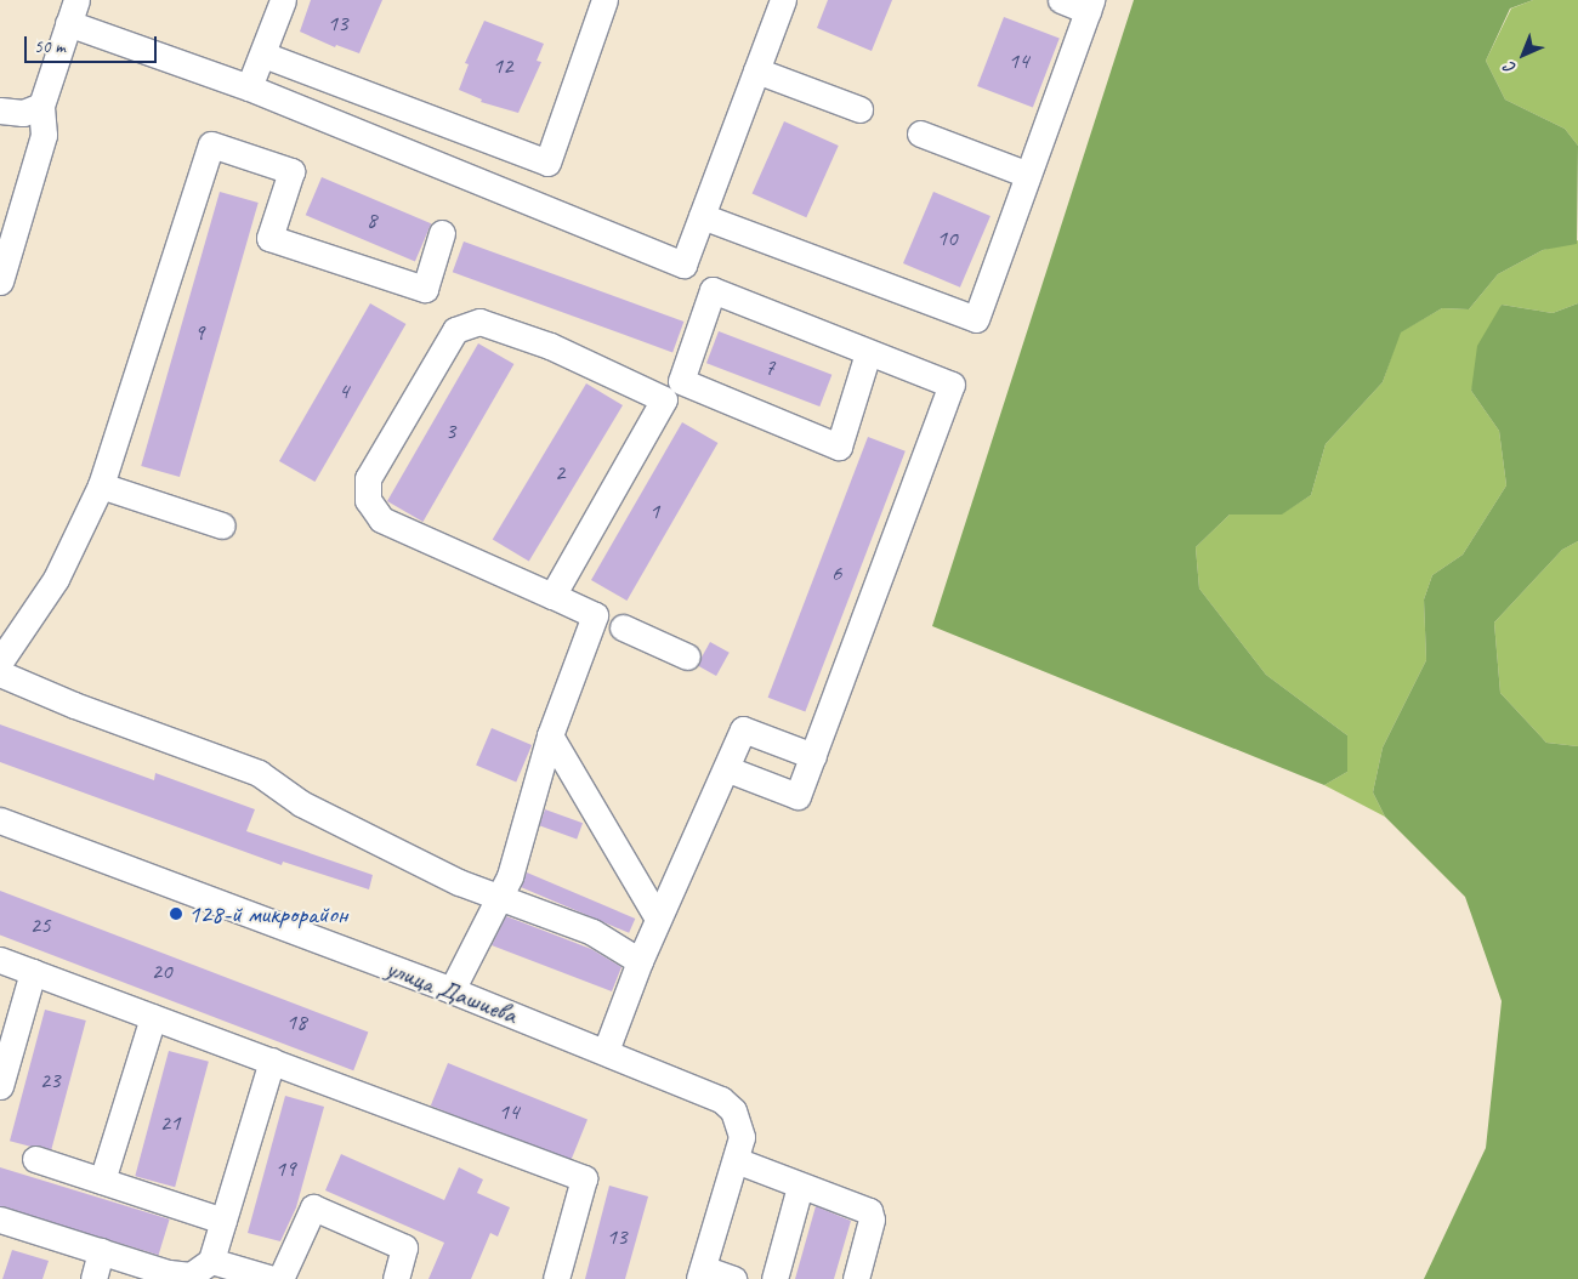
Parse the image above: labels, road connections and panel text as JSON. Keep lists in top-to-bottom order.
{
  "streets": {
    "street": ["улица Дашиева"]
  },
  "places": ["128-й микрорайон"],
  "house_numbers": [
    "13",
    "14",
    "12",
    "8",
    "10",
    "9",
    "7",
    "4",
    "3",
    "2",
    "1",
    "6",
    "25",
    "20",
    "18",
    "23",
    "14",
    "21",
    "19",
    "13"
  ],
  "scale_bar": "50 m",
  "north": "bottom left"
}
